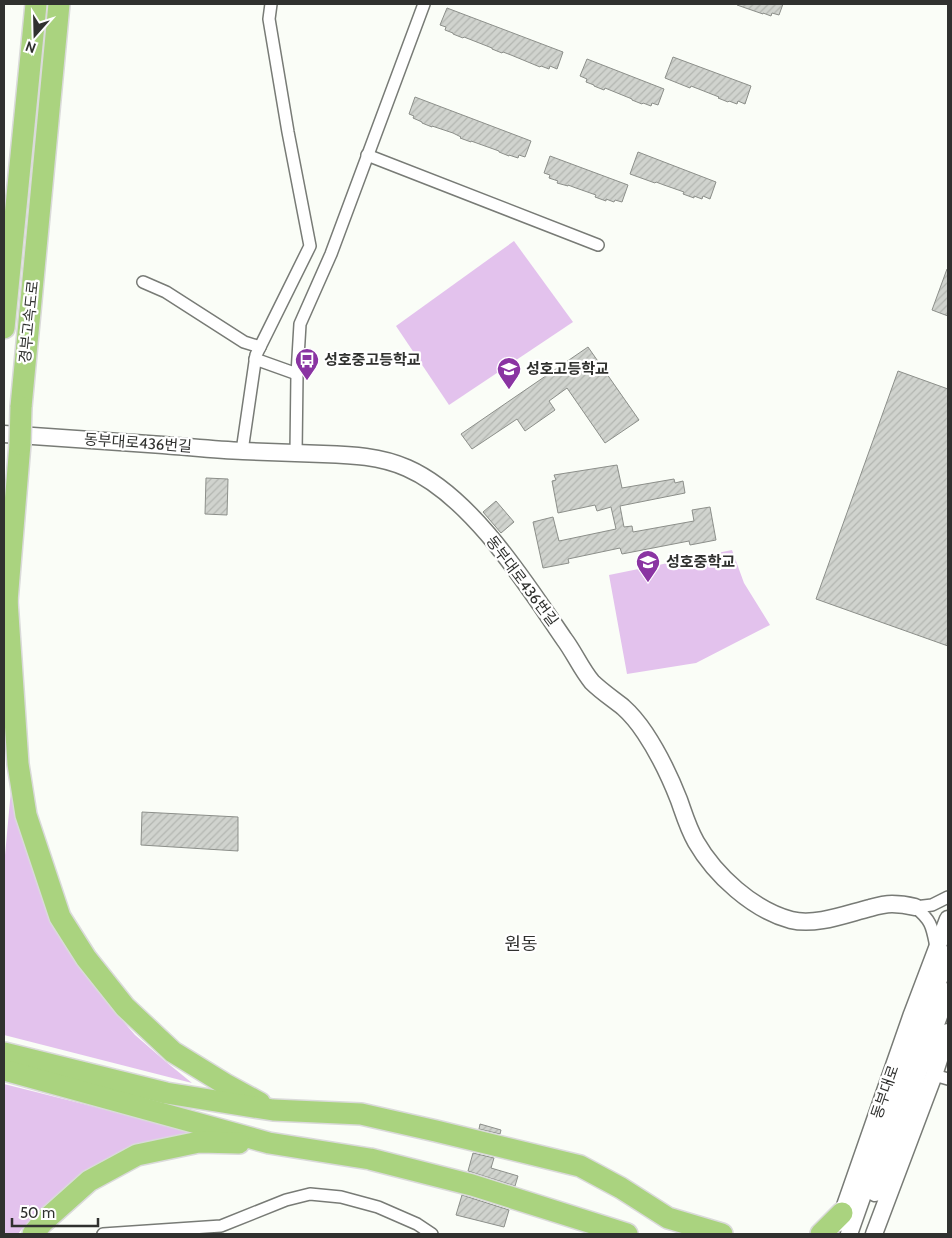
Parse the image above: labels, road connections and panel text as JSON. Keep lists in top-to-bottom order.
{
  "streets": {
    "highway": ["경부고속도로"],
    "street": ["동부대로436번길", "동부대로"]
  },
  "crossings": [
    ["경부고속도로", "동부대로436번길"]
  ],
  "districts": ["원동"],
  "places": {
    "bus stop": ["성호중고등학교"],
    "school or university": ["성호고등학교", "성호중학교"]
  },
  "scale_bar": "50 m",
  "north": "bottom"
}
